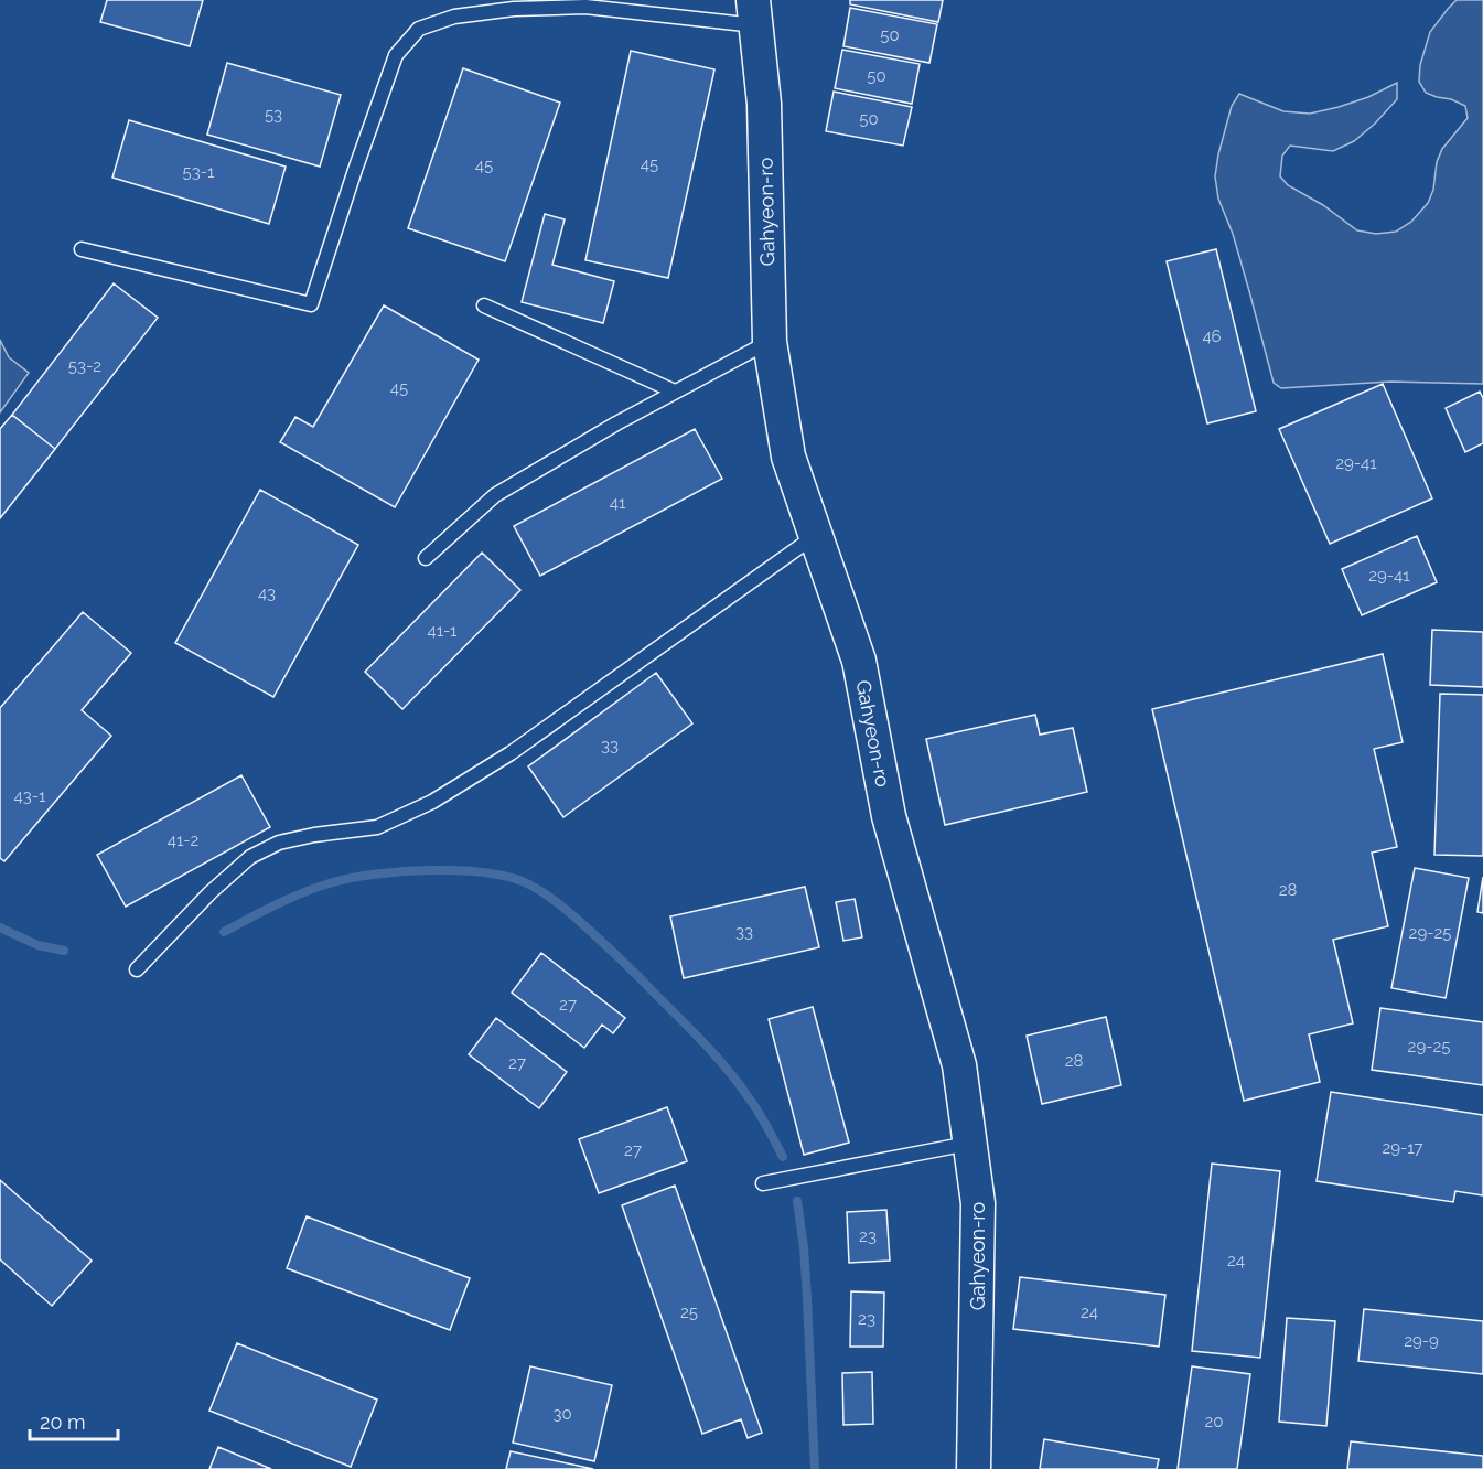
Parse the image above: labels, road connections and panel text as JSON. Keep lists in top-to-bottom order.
{
  "streets": {
    "street": ["Gahyeon-ro"]
  },
  "house_numbers": [
    "50",
    "50",
    "53",
    "50",
    "45",
    "45",
    "53-1",
    "46",
    "53-2",
    "45",
    "29-41",
    "41",
    "29-41",
    "43",
    "41-1",
    "33",
    "43-1",
    "41-2",
    "28",
    "33",
    "29-25",
    "27",
    "29-25",
    "28",
    "27",
    "29-17",
    "27",
    "23",
    "24",
    "25",
    "24",
    "23",
    "29-9",
    "30",
    "20"
  ],
  "scale_bar": "20 m"
}
